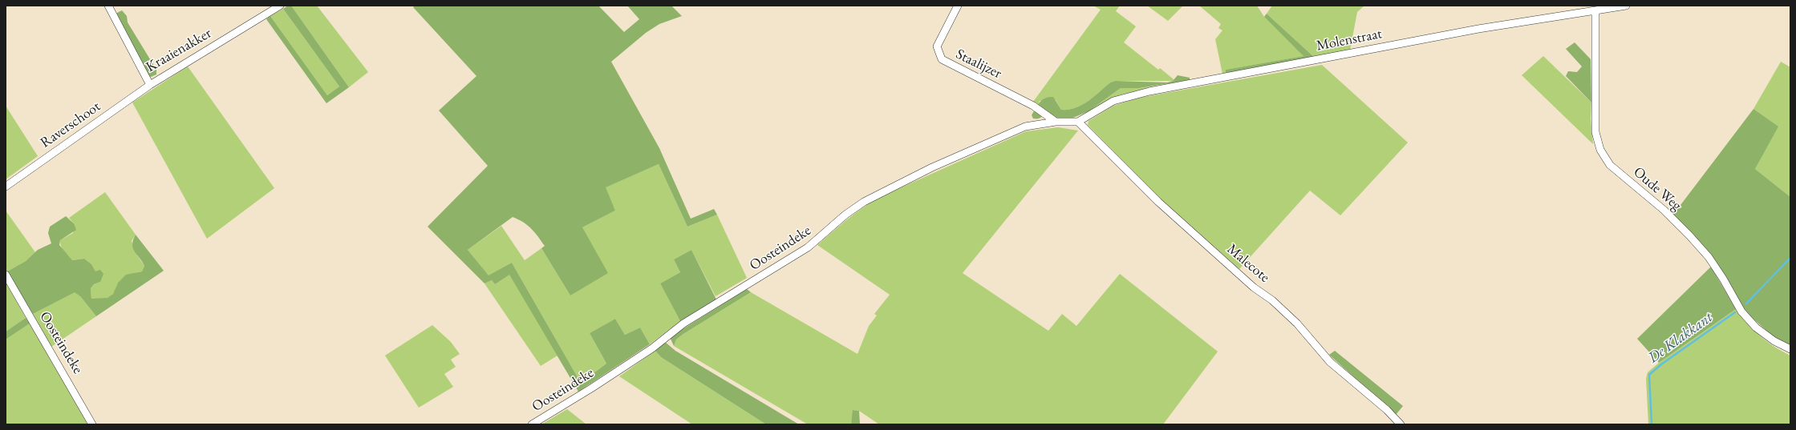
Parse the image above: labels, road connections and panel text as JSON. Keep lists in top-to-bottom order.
{
  "streets": {
    "street": [
      "Molenstraat",
      "Kraaienakker",
      "Staalijzer",
      "Raverschoot",
      "Oude Weg",
      "Oosteindeke",
      "Malecote"
    ]
  },
  "crossings": [
    ["Molenstraat", "Oude Weg"],
    ["Molenstraat", "Oosteindeke"],
    ["Molenstraat", "Malecote"],
    ["Kraaienakker", "Raverschoot"],
    ["Staalijzer", "Oosteindeke"],
    ["Oosteindeke", "Malecote"]
  ],
  "water": ["De Klakkant"]
}
